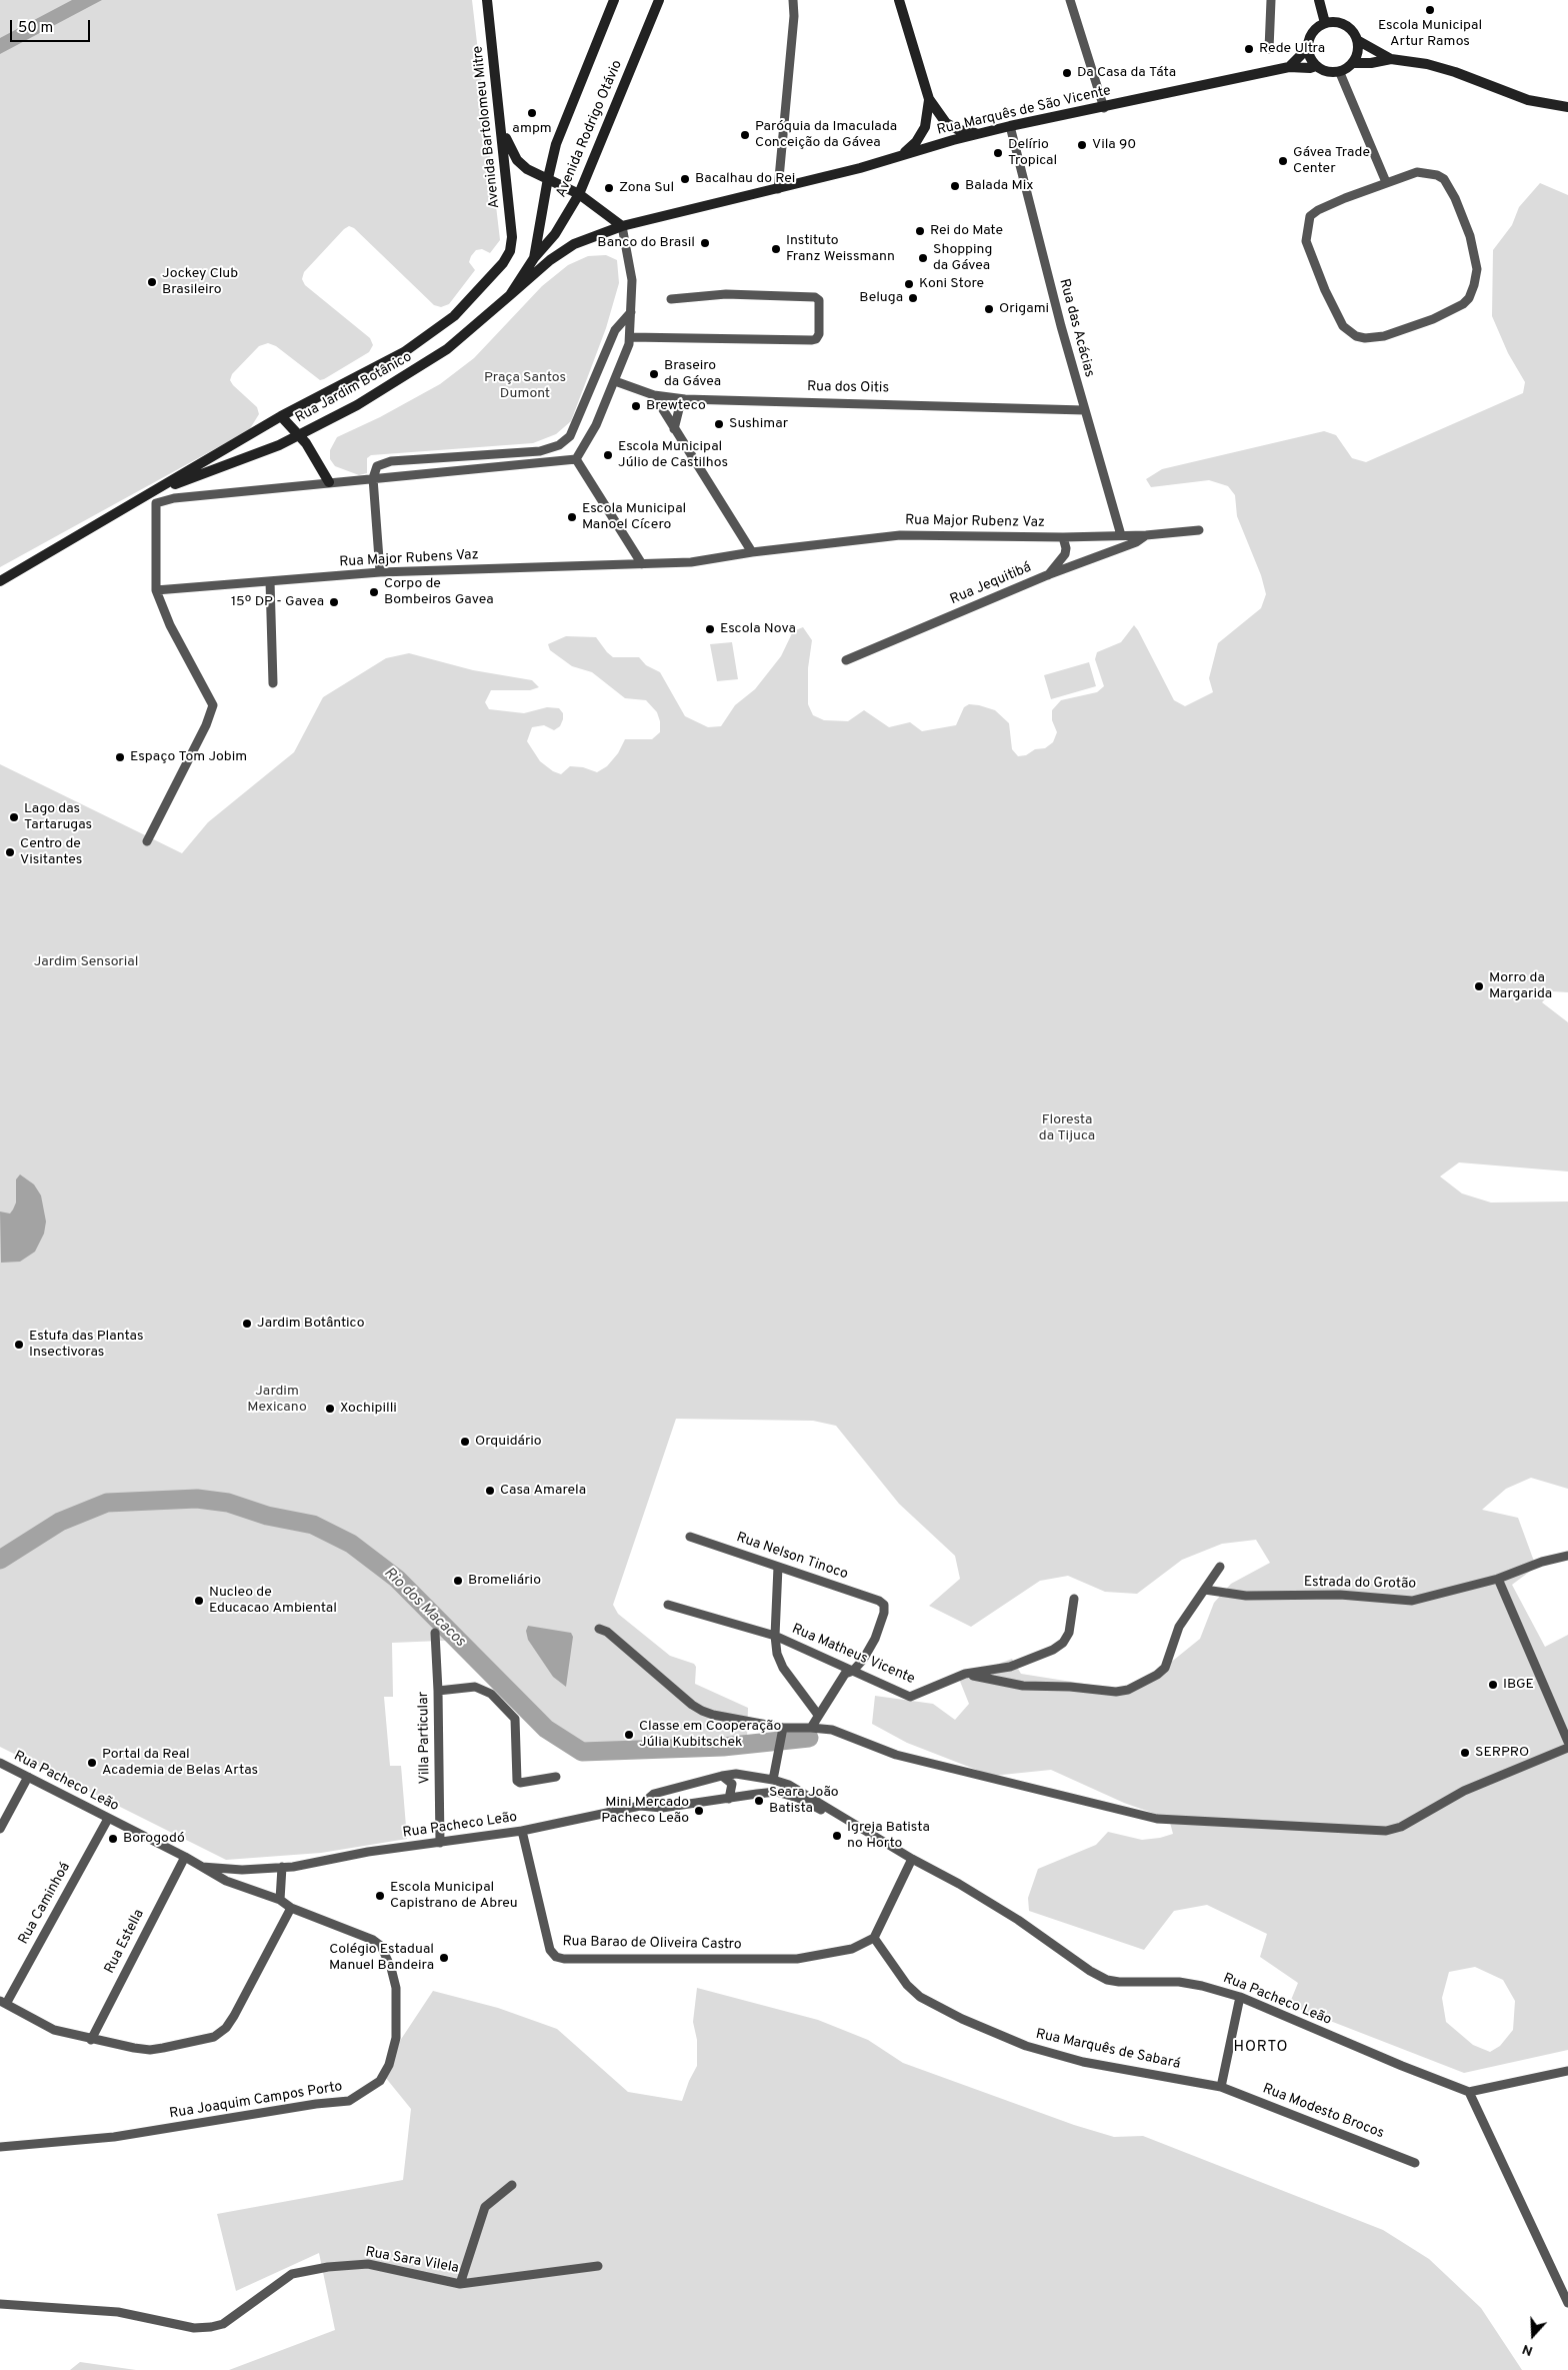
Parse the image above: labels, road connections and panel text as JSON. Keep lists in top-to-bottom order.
{
  "streets": {
    "main road": [
      "Rua Marquês de São Vicente",
      "Avenida Bartolomeu Mitre",
      "Avenida Rodrigo Otávio",
      "Rua Jardim Botânico"
    ],
    "street": [
      "Rua das Acácias",
      "Rua dos Oitis",
      "Rua Major Rubenz Vaz",
      "Rua Major Rubens Vaz",
      "Rua Jequitibá",
      "Rua Nelson Tinoco",
      "Estrada do Grotão",
      "Rua Matheus Vicente",
      "Villa Particular",
      "Rua Pacheco Leão",
      "Rua Caminhoá",
      "Rua Estella",
      "Rua Barao de Oliveira Castro",
      "Rua Marquês de Sabará",
      "Rua Joaquim Campos Porto",
      "Rua Modesto Brocos",
      "Rua Sara Vilela"
    ]
  },
  "crossings": [
    ["Rua Marquês de São Vicente", "Rua das Acácias"],
    ["Avenida Bartolomeu Mitre", "Rua Jardim Botânico"],
    ["Avenida Rodrigo Otávio", "Rua Jardim Botânico"],
    ["Rua das Acácias", "Rua dos Oitis"],
    ["Rua das Acácias", "Rua Major Rubenz Vaz"],
    ["Rua Major Rubenz Vaz", "Rua Major Rubens Vaz"],
    ["Rua Major Rubenz Vaz", "Rua Jequitibá"],
    ["Rua Nelson Tinoco", "Rua Matheus Vicente"],
    ["Villa Particular", "Rua Pacheco Leão"],
    ["Rua Pacheco Leão", "Rua Caminhoá"],
    ["Rua Pacheco Leão", "Rua Estella"],
    ["Rua Pacheco Leão", "Rua Barao de Oliveira Castro"],
    ["Rua Pacheco Leão", "Rua Joaquim Campos Porto"],
    ["Rua Barao de Oliveira Castro", "Rua Marquês de Sabará"],
    ["Rua Marquês de Sabará", "Rua Modesto Brocos"]
  ],
  "districts": ["HORTO"],
  "water": ["Rio dos Macacos"],
  "parks": [
    "Praça Santos Dumont",
    "Jardim Sensorial",
    "Floresta da Tijuca",
    "Jardim Mexicano"
  ],
  "places": [
    "Escola Municipal Artur Ramos",
    "Rede Ultra",
    "Da Casa da Táta",
    "ampm",
    "Paróquia da Imaculada Conceição da Gávea",
    "Vila 90",
    "Delírio Tropical",
    "Gávea Trade Center",
    "Bacalhau do Rei",
    "Balada Mix",
    "Zona Sul",
    "Rei do Mate",
    "Banco do Brasil",
    "Instituto Franz Weissmann",
    "Shopping da Gávea",
    "Jockey Club Brasileiro",
    "Koni Store",
    "Beluga",
    "Origami",
    "Braseiro da Gávea",
    "Brewteco",
    "Sushimar",
    "Escola Municipal Júlio de Castilhos",
    "Escola Municipal Manoel Cícero",
    "Corpo de Bombeiros Gavea",
    "15º DP - Gavea",
    "Escola Nova",
    "Espaço Tom Jobim",
    "Lago das Tartarugas",
    "Centro de Visitantes",
    "Morro da Margarida",
    "Jardim Botântico",
    "Estufa das Plantas Insectivoras",
    "Xochipilli",
    "Orquidário",
    "Casa Amarela",
    "Bromeliário",
    "Nucleo de Educacao Ambiental",
    "IBGE",
    "Classe em Cooperação Júlia Kubitschek",
    "SERPRO",
    "Portal da Real Academia de Belas Artas",
    "Seara João Batista",
    "Mini Mercado Pacheco Leão",
    "Igreja Batista no Horto",
    "Borogodó",
    "Escola Municipal Capistrano de Abreu",
    "Colégio Estadual Manuel Bandeira"
  ],
  "scale_bar": "50 m",
  "north": "bottom"
}
